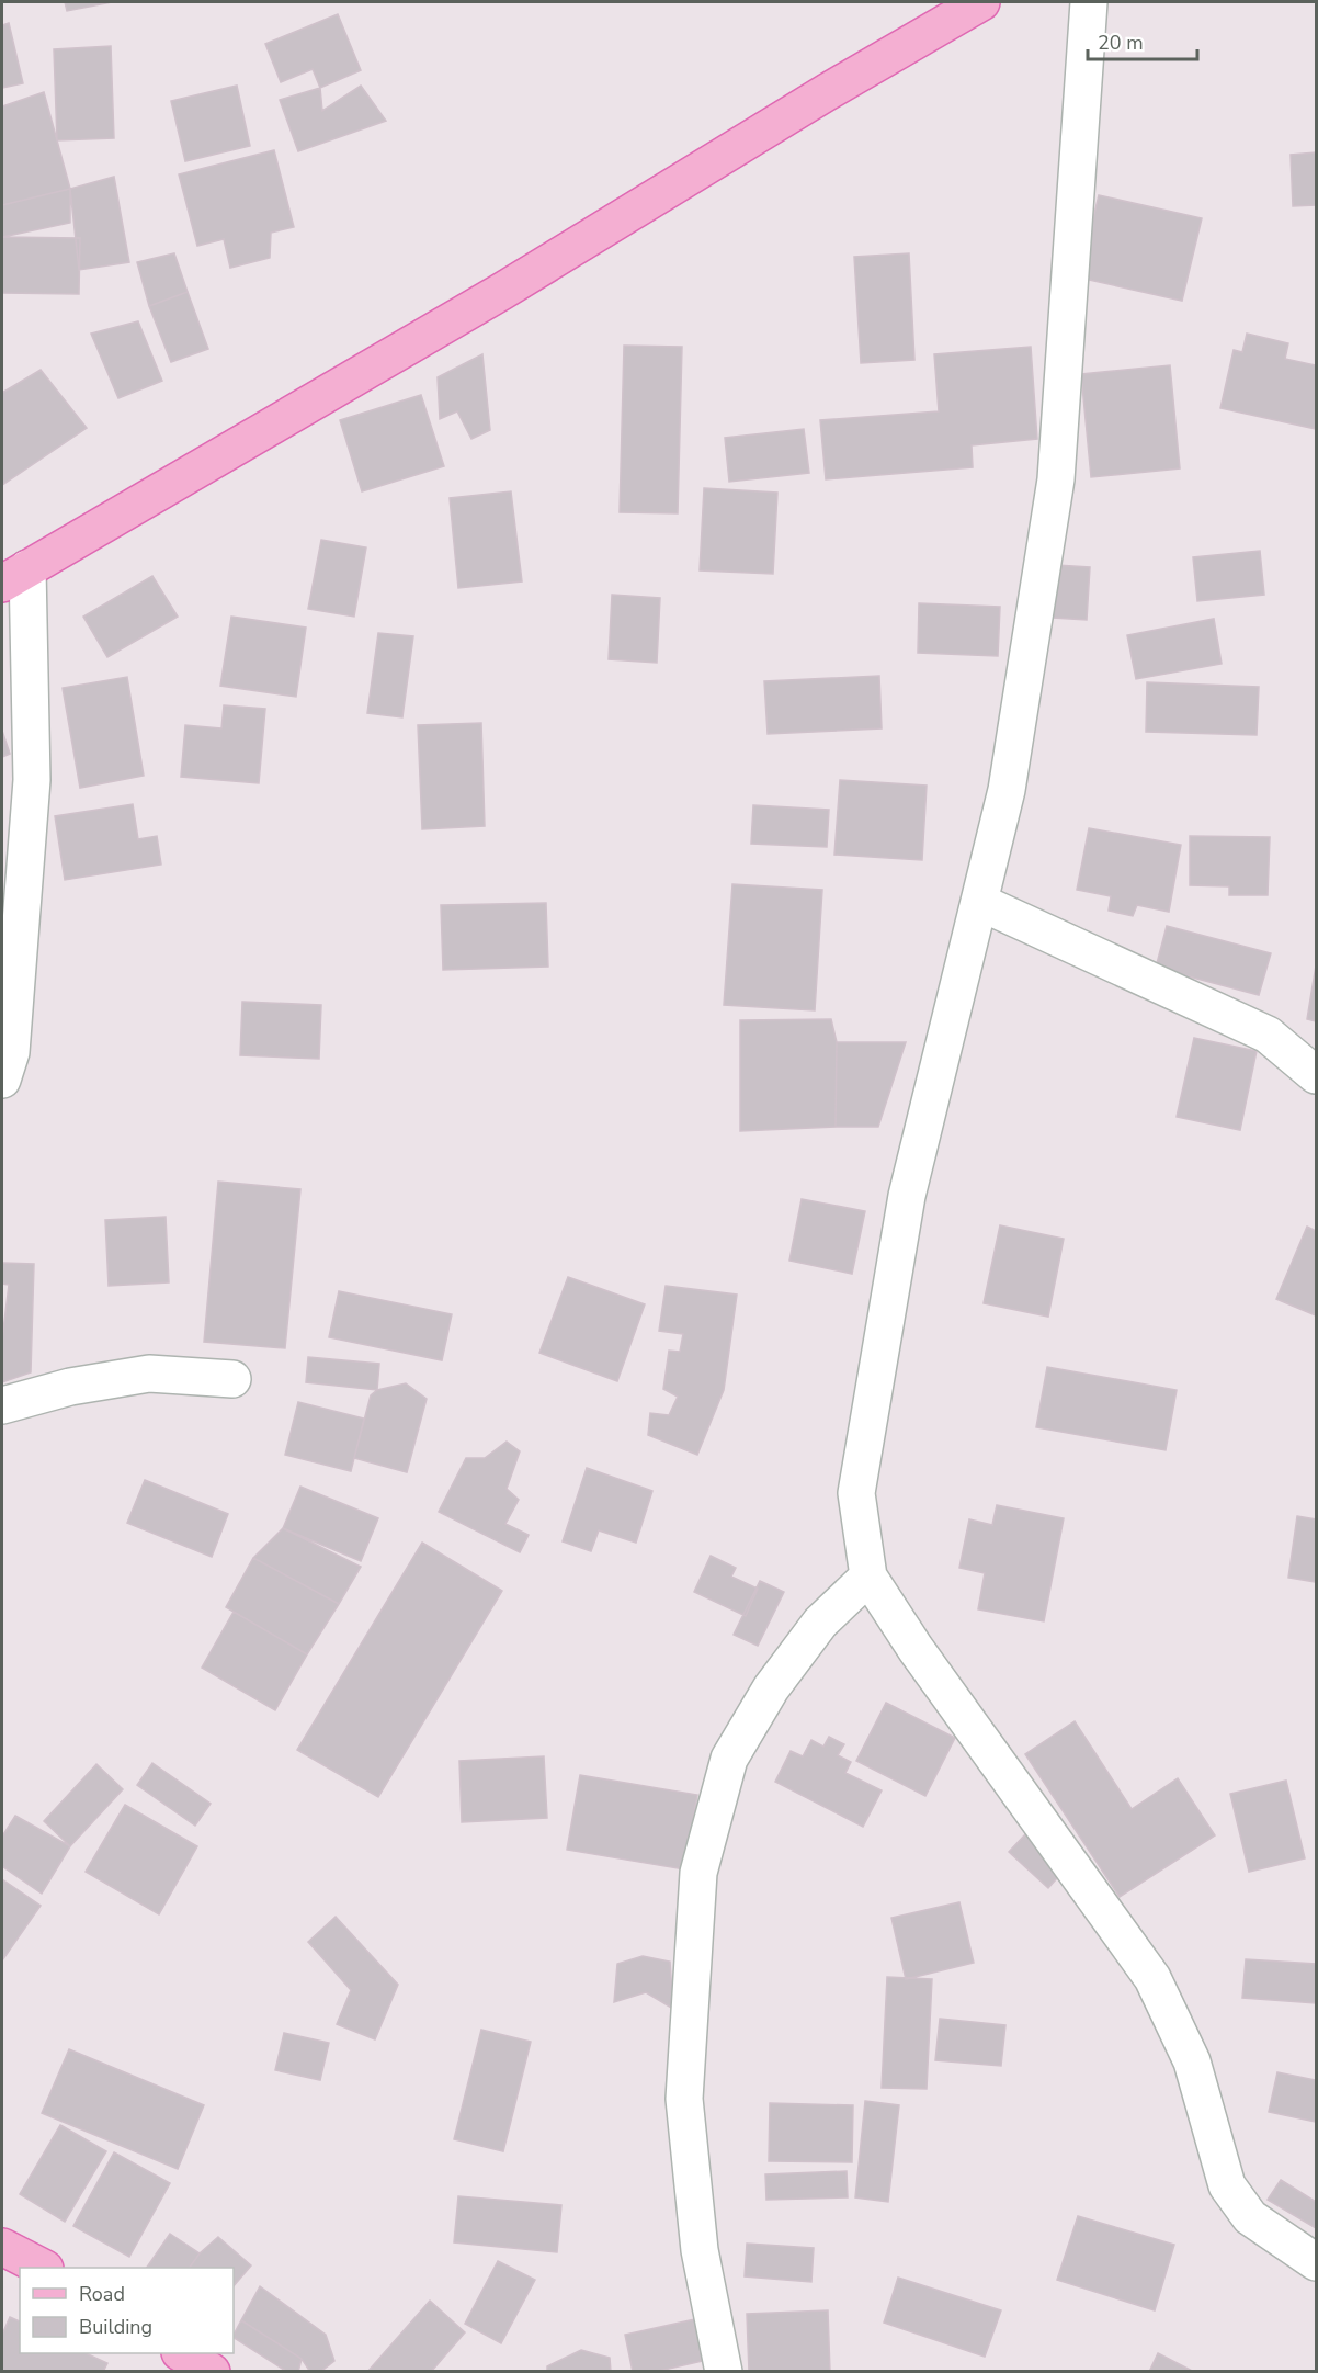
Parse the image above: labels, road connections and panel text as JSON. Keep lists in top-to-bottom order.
{
  "legend": ["Road", "Building"],
  "scale_bar": "20 m"
}
